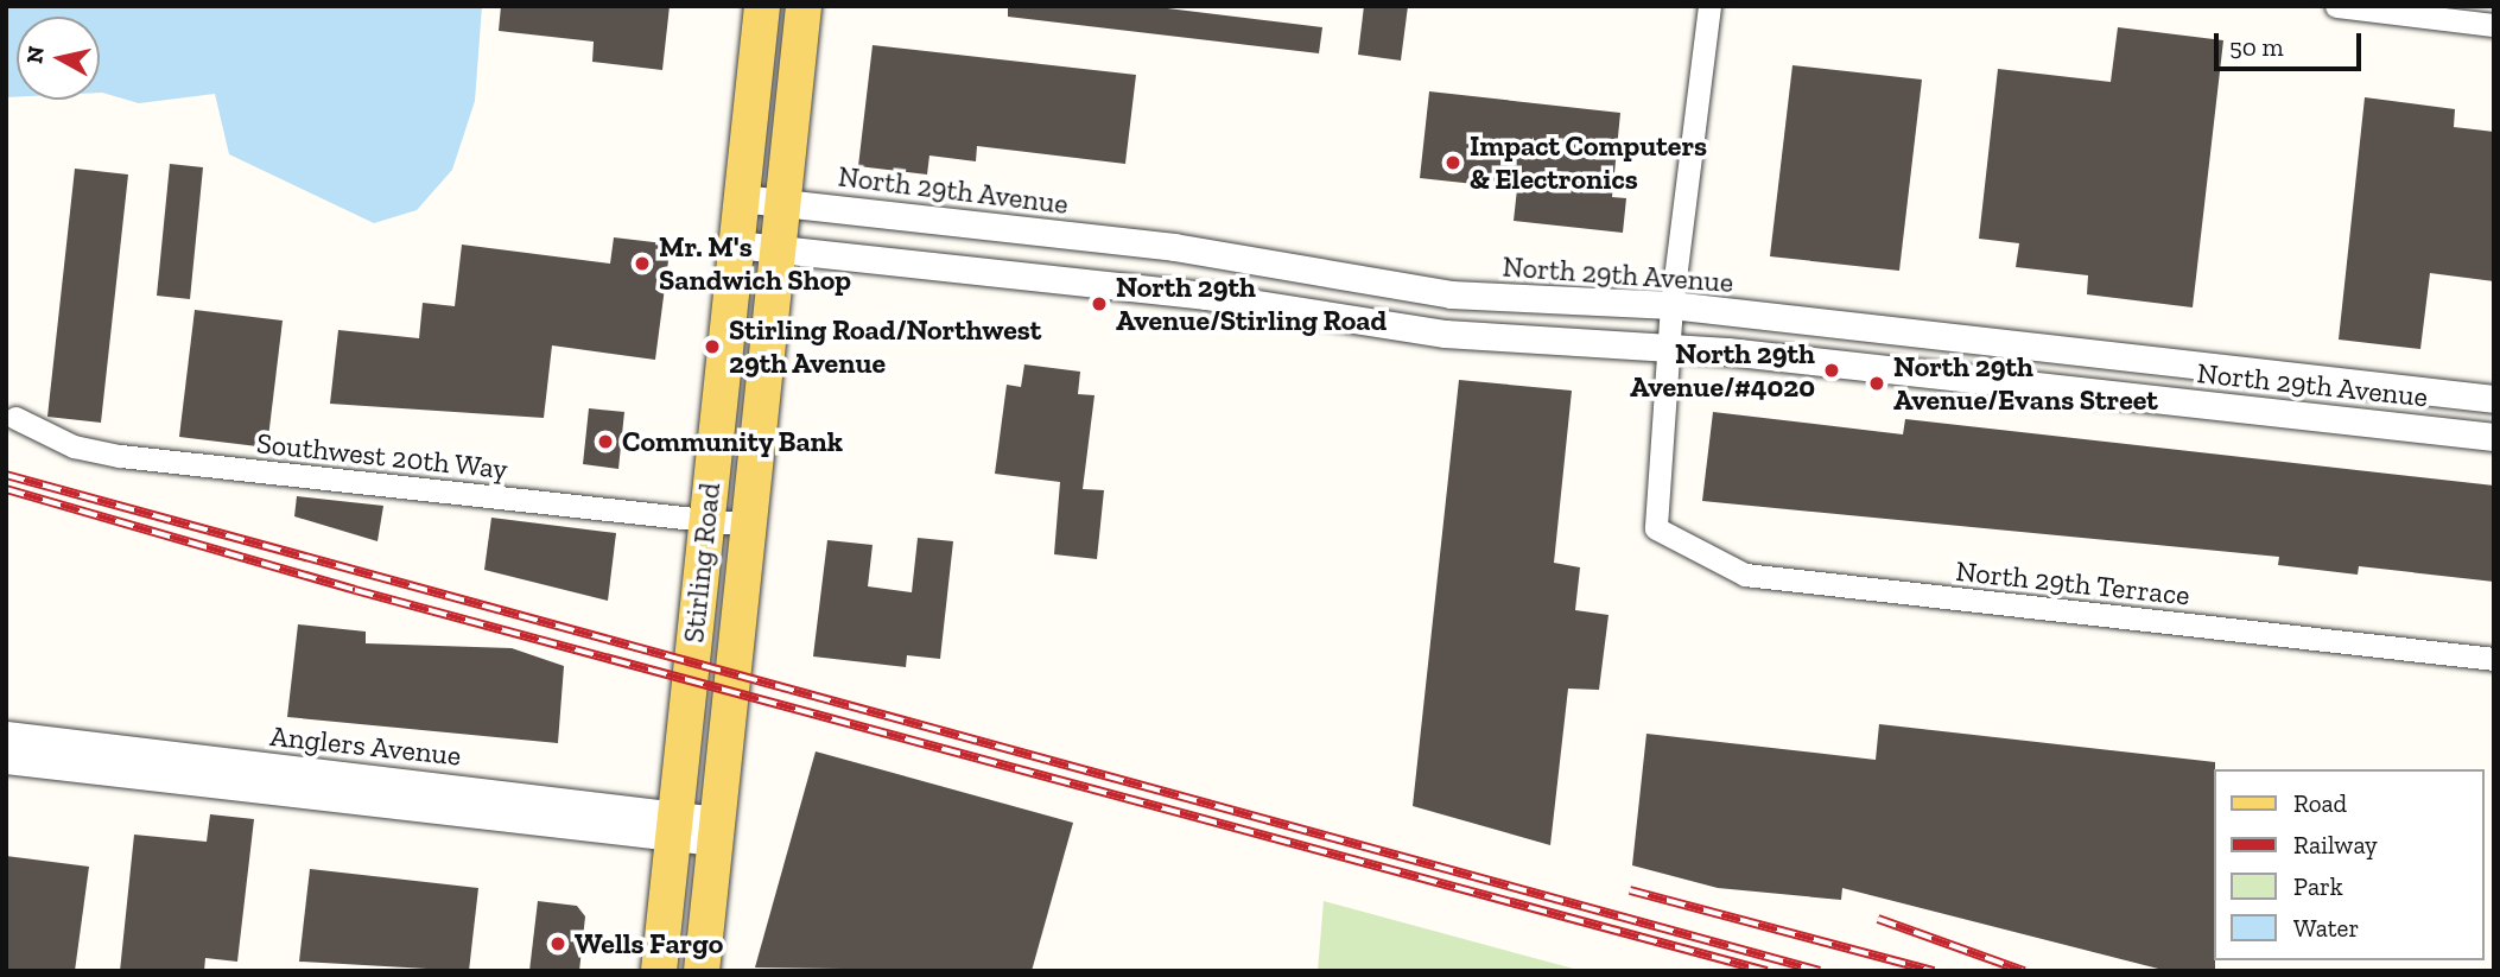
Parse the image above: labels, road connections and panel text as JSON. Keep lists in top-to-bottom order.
{
  "streets": {
    "main road": ["Stirling Road"],
    "street": [
      "North 29th Avenue",
      "Southwest 20th Way",
      "North 29th Terrace",
      "Anglers Avenue"
    ]
  },
  "crossings": [
    ["North 29th Avenue", "Stirling Road"],
    ["North 29th Avenue", "North 29th Terrace"],
    ["Southwest 20th Way", "Stirling Road"],
    ["Stirling Road", "Anglers Avenue"]
  ],
  "places": [
    "Impact Computers & Electronics",
    "Mr. M's Sandwich Shop",
    "North 29th Avenue/Stirling Road",
    "Stirling Road/Northwest 29th Avenue",
    "North 29th Avenue/#4020",
    "North 29th Avenue/Evans Street",
    "Community Bank",
    "Wells Fargo"
  ],
  "legend": [
    "Road",
    "Railway",
    "Park",
    "Water"
  ],
  "scale_bar": "50 m",
  "north": "left"
}
